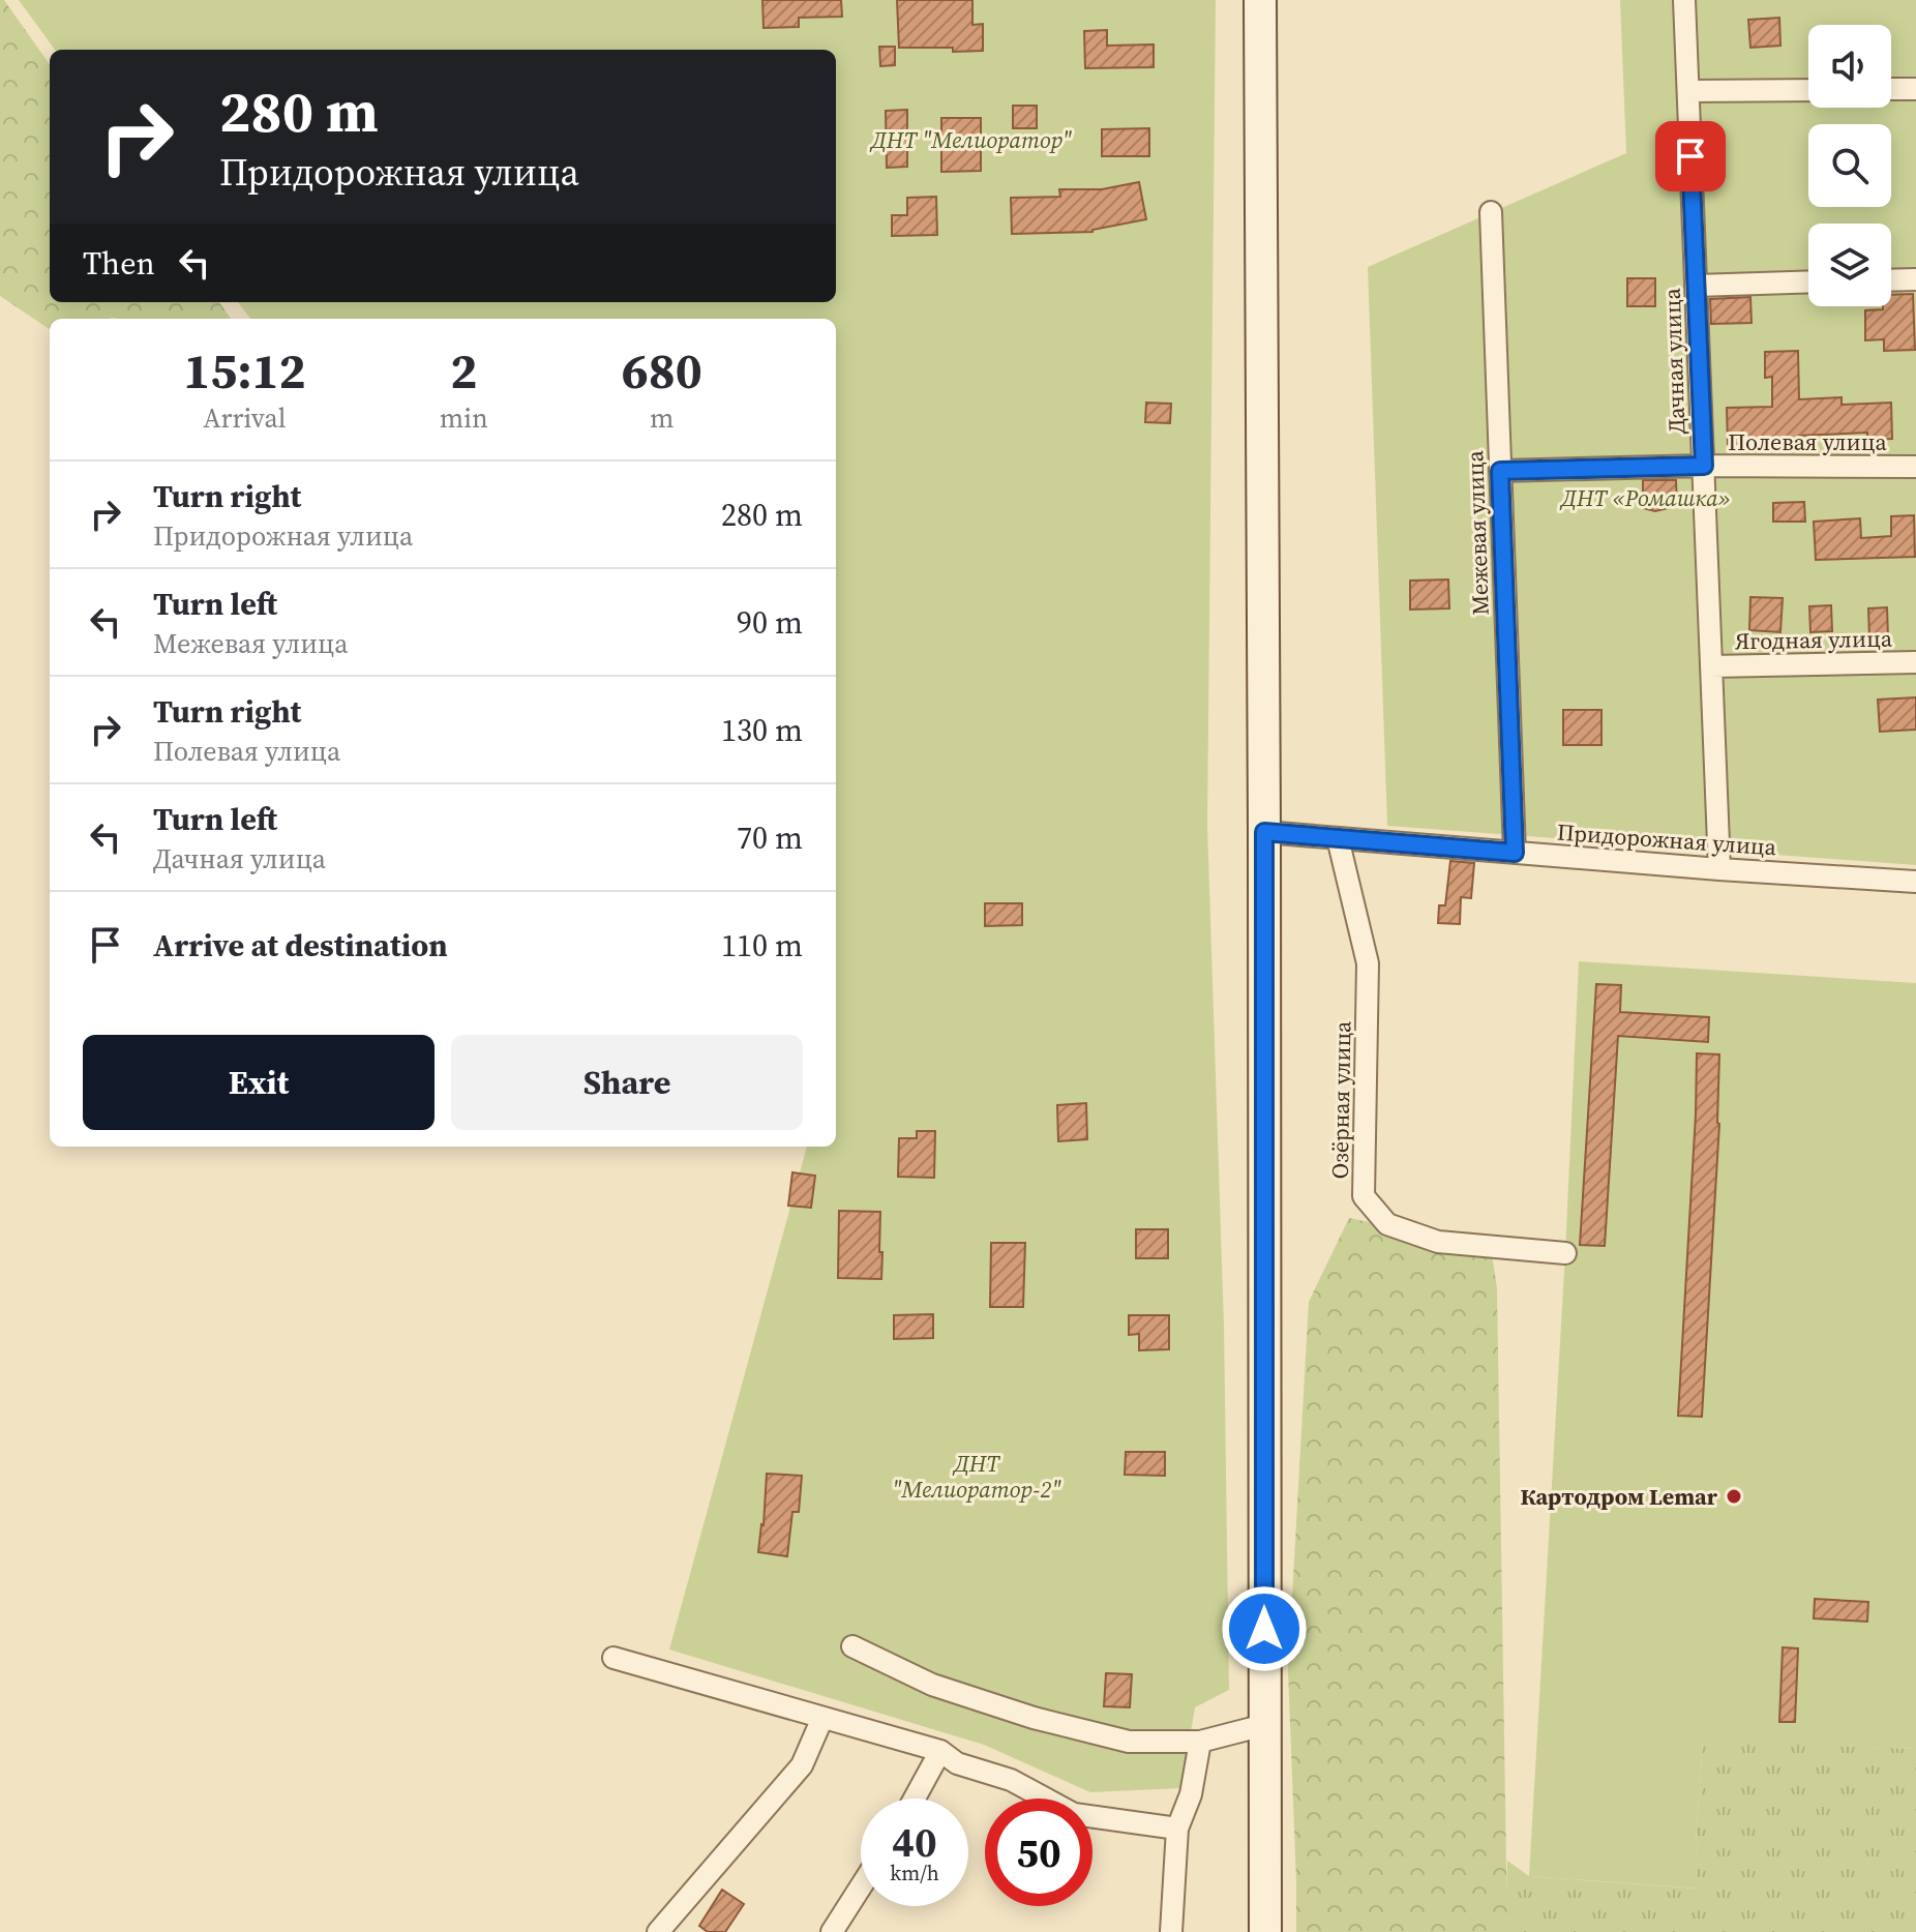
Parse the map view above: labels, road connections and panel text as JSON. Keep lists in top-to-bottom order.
{
  "streets": {
    "street": [
      "Дачная улица",
      "Полевая улица",
      "Межевая улица",
      "Ягодная улица",
      "Придорожная улица",
      "Озёрная улица"
    ]
  },
  "crossings": [
    ["Дачная улица", "Полевая улица"],
    ["Дачная улица", "Ягодная улица"],
    ["Дачная улица", "Придорожная улица"],
    ["Полевая улица", "Межевая улица"],
    ["Межевая улица", "Придорожная улица"],
    ["Придорожная улица", "Озёрная улица"]
  ],
  "parks": ["ДНТ \"Мелиоратор\"", "ДНТ «Ромашка»", "ДНТ \"Мелиоратор-2\""],
  "places": ["Картодром Lemar"],
  "page": {
    "turn": ["280 m", "Придорожная улица"],
    "then": "Then",
    "eta": [
      "15:12",
      "Arrival",
      "2",
      "min",
      "680",
      "m"
    ],
    "list": [
      {
        "name": "Turn right",
        "note": "Придорожная улица",
        "value": "280 m"
      },
      {
        "name": "Turn left",
        "note": "Межевая улица",
        "value": "90 m"
      },
      {
        "name": "Turn right",
        "note": "Полевая улица",
        "value": "130 m"
      },
      {
        "name": "Turn left",
        "note": "Дачная улица",
        "value": "70 m"
      },
      {
        "name": "Arrive at destination",
        "value": "110 m"
      }
    ],
    "buttons": ["Exit", "Share"],
    "speed": "40 km/h",
    "limit": "50"
  }
}
